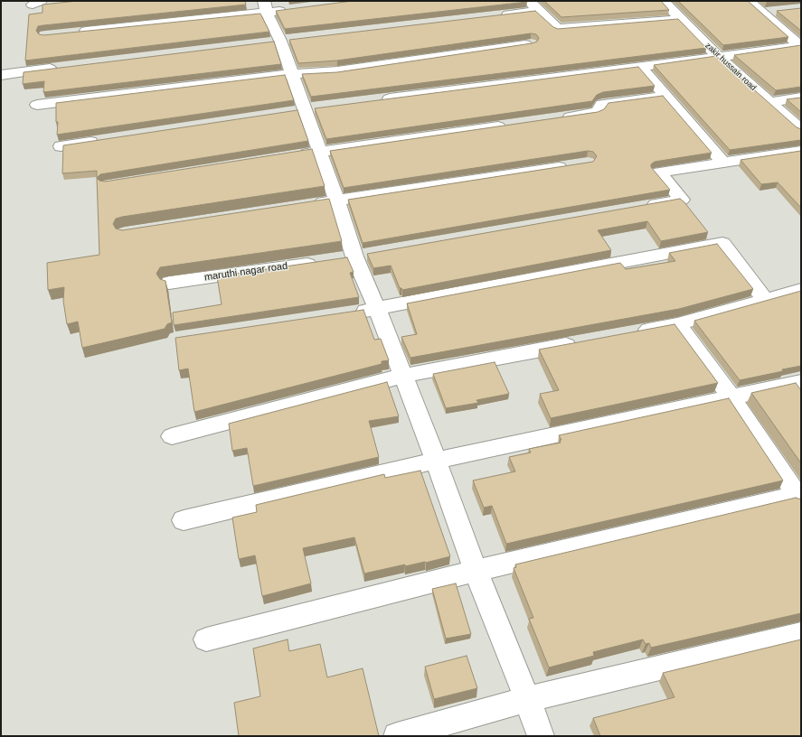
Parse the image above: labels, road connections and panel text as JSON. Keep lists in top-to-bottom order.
{
  "streets": {
    "street": ["zakir hussain road", "maruthi nagar road"]
  }
}
